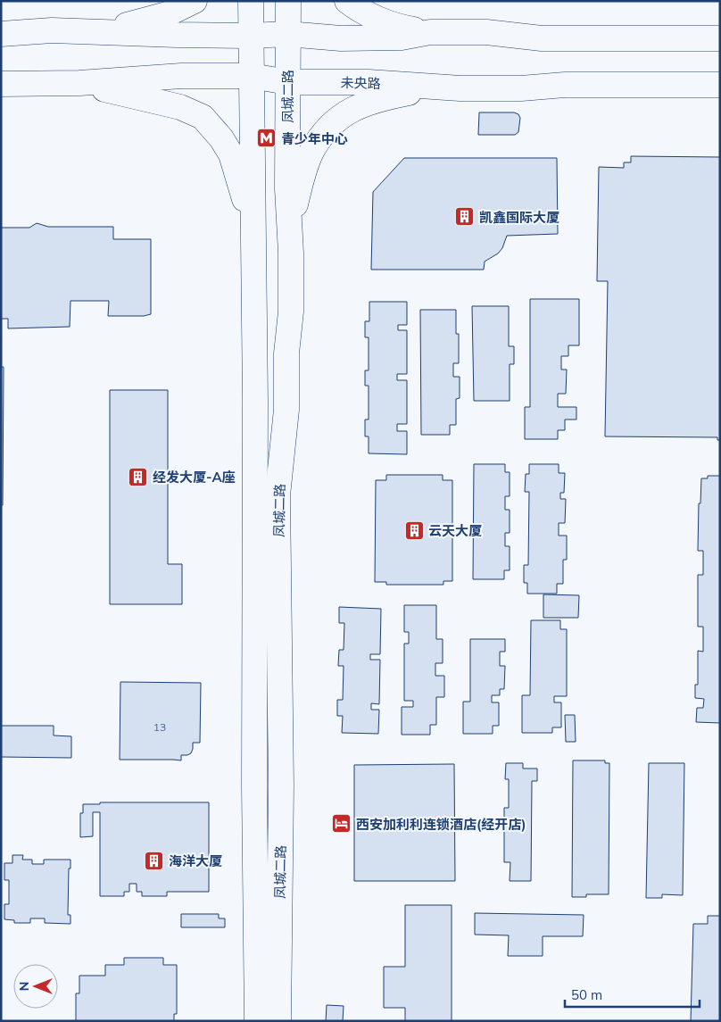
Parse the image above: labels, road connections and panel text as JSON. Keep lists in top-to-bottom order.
{
  "streets": {
    "main road": ["未央路", "凤城二路"]
  },
  "crossings": [
    ["未央路", "凤城二路"]
  ],
  "places": {
    "metro station": ["青少年中心"],
    "building": [
      "凯鑫国际大厦",
      "经发大厦-A座",
      "云天大厦",
      "海洋大厦"
    ],
    "hotel": ["西安加利利连锁酒店(经开店)"]
  },
  "house_numbers": ["13"],
  "scale_bar": "50 m",
  "north": "left"
}
